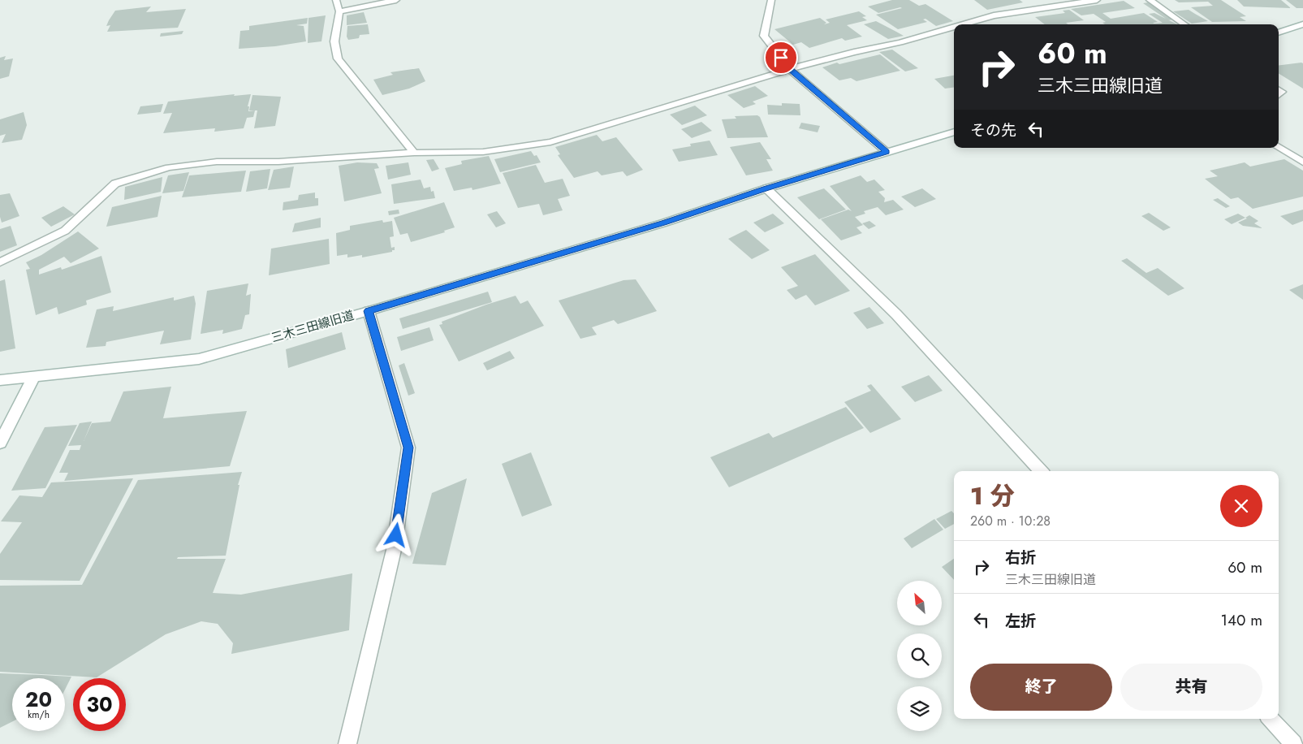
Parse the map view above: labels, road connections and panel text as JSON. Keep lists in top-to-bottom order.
{
  "streets": {
    "street": ["三木三田線旧道"]
  },
  "north": "top left",
  "page": {
    "turn": ["60 m", "三木三田線旧道"],
    "then": "その先",
    "heading": ["1 分", "260 m · 10:28"],
    "list": [
      {
        "name": "右折",
        "note": "三木三田線旧道",
        "value": "60 m"
      },
      {
        "name": "左折",
        "value": "140 m"
      }
    ],
    "buttons": ["終了", "共有"],
    "speed": "20 km/h",
    "limit": "30"
  }
}
